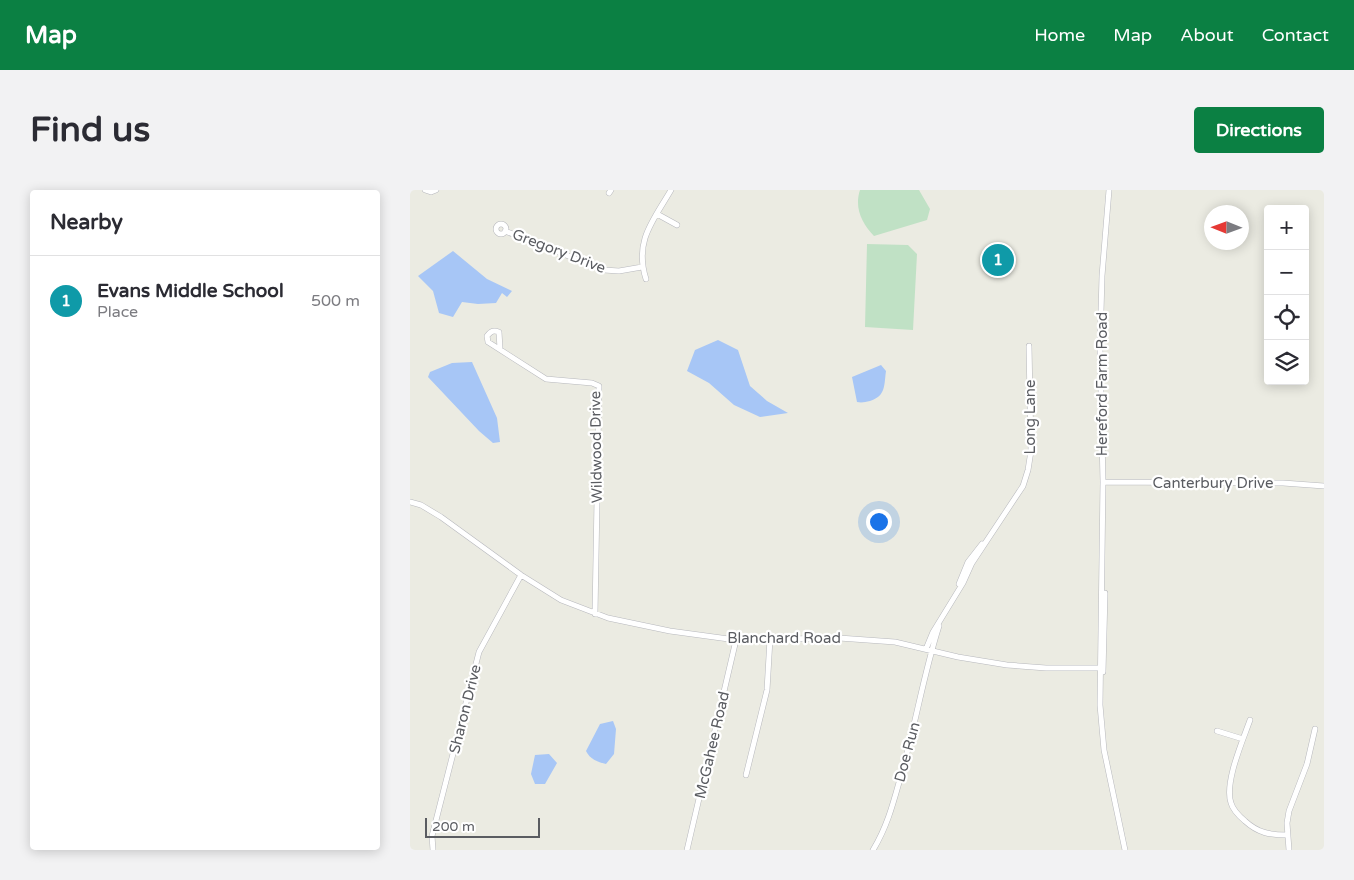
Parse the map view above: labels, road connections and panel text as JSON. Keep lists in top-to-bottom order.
{
  "streets": {
    "street": [
      "Gregory Drive",
      "Hereford Farm Road",
      "Long Lane",
      "Wildwood Drive",
      "Canterbury Drive",
      "Blanchard Road",
      "Sharon Drive",
      "McGahee Road",
      "Doe Run"
    ]
  },
  "crossings": [
    ["Hereford Farm Road", "Canterbury Drive"],
    ["Hereford Farm Road", "Blanchard Road"],
    ["Long Lane", "Blanchard Road"],
    ["Long Lane", "Doe Run"],
    ["Wildwood Drive", "Blanchard Road"],
    ["Blanchard Road", "Sharon Drive"],
    ["Blanchard Road", "McGahee Road"],
    ["Blanchard Road", "Doe Run"]
  ],
  "scale_bar": "200 m",
  "north": "left",
  "page": {
    "header": "Map",
    "nav": [
      "Home",
      "Map",
      "About",
      "Contact"
    ],
    "buttons": "Directions",
    "title": "Find us",
    "heading": "Nearby",
    "map_buttons": ["+", "−"],
    "pins": "1",
    "list": [
      {
        "mark": "1",
        "name": "Evans Middle School",
        "note": "Place",
        "value": "500 m"
      }
    ],
    "scale": "200 m"
  }
}
